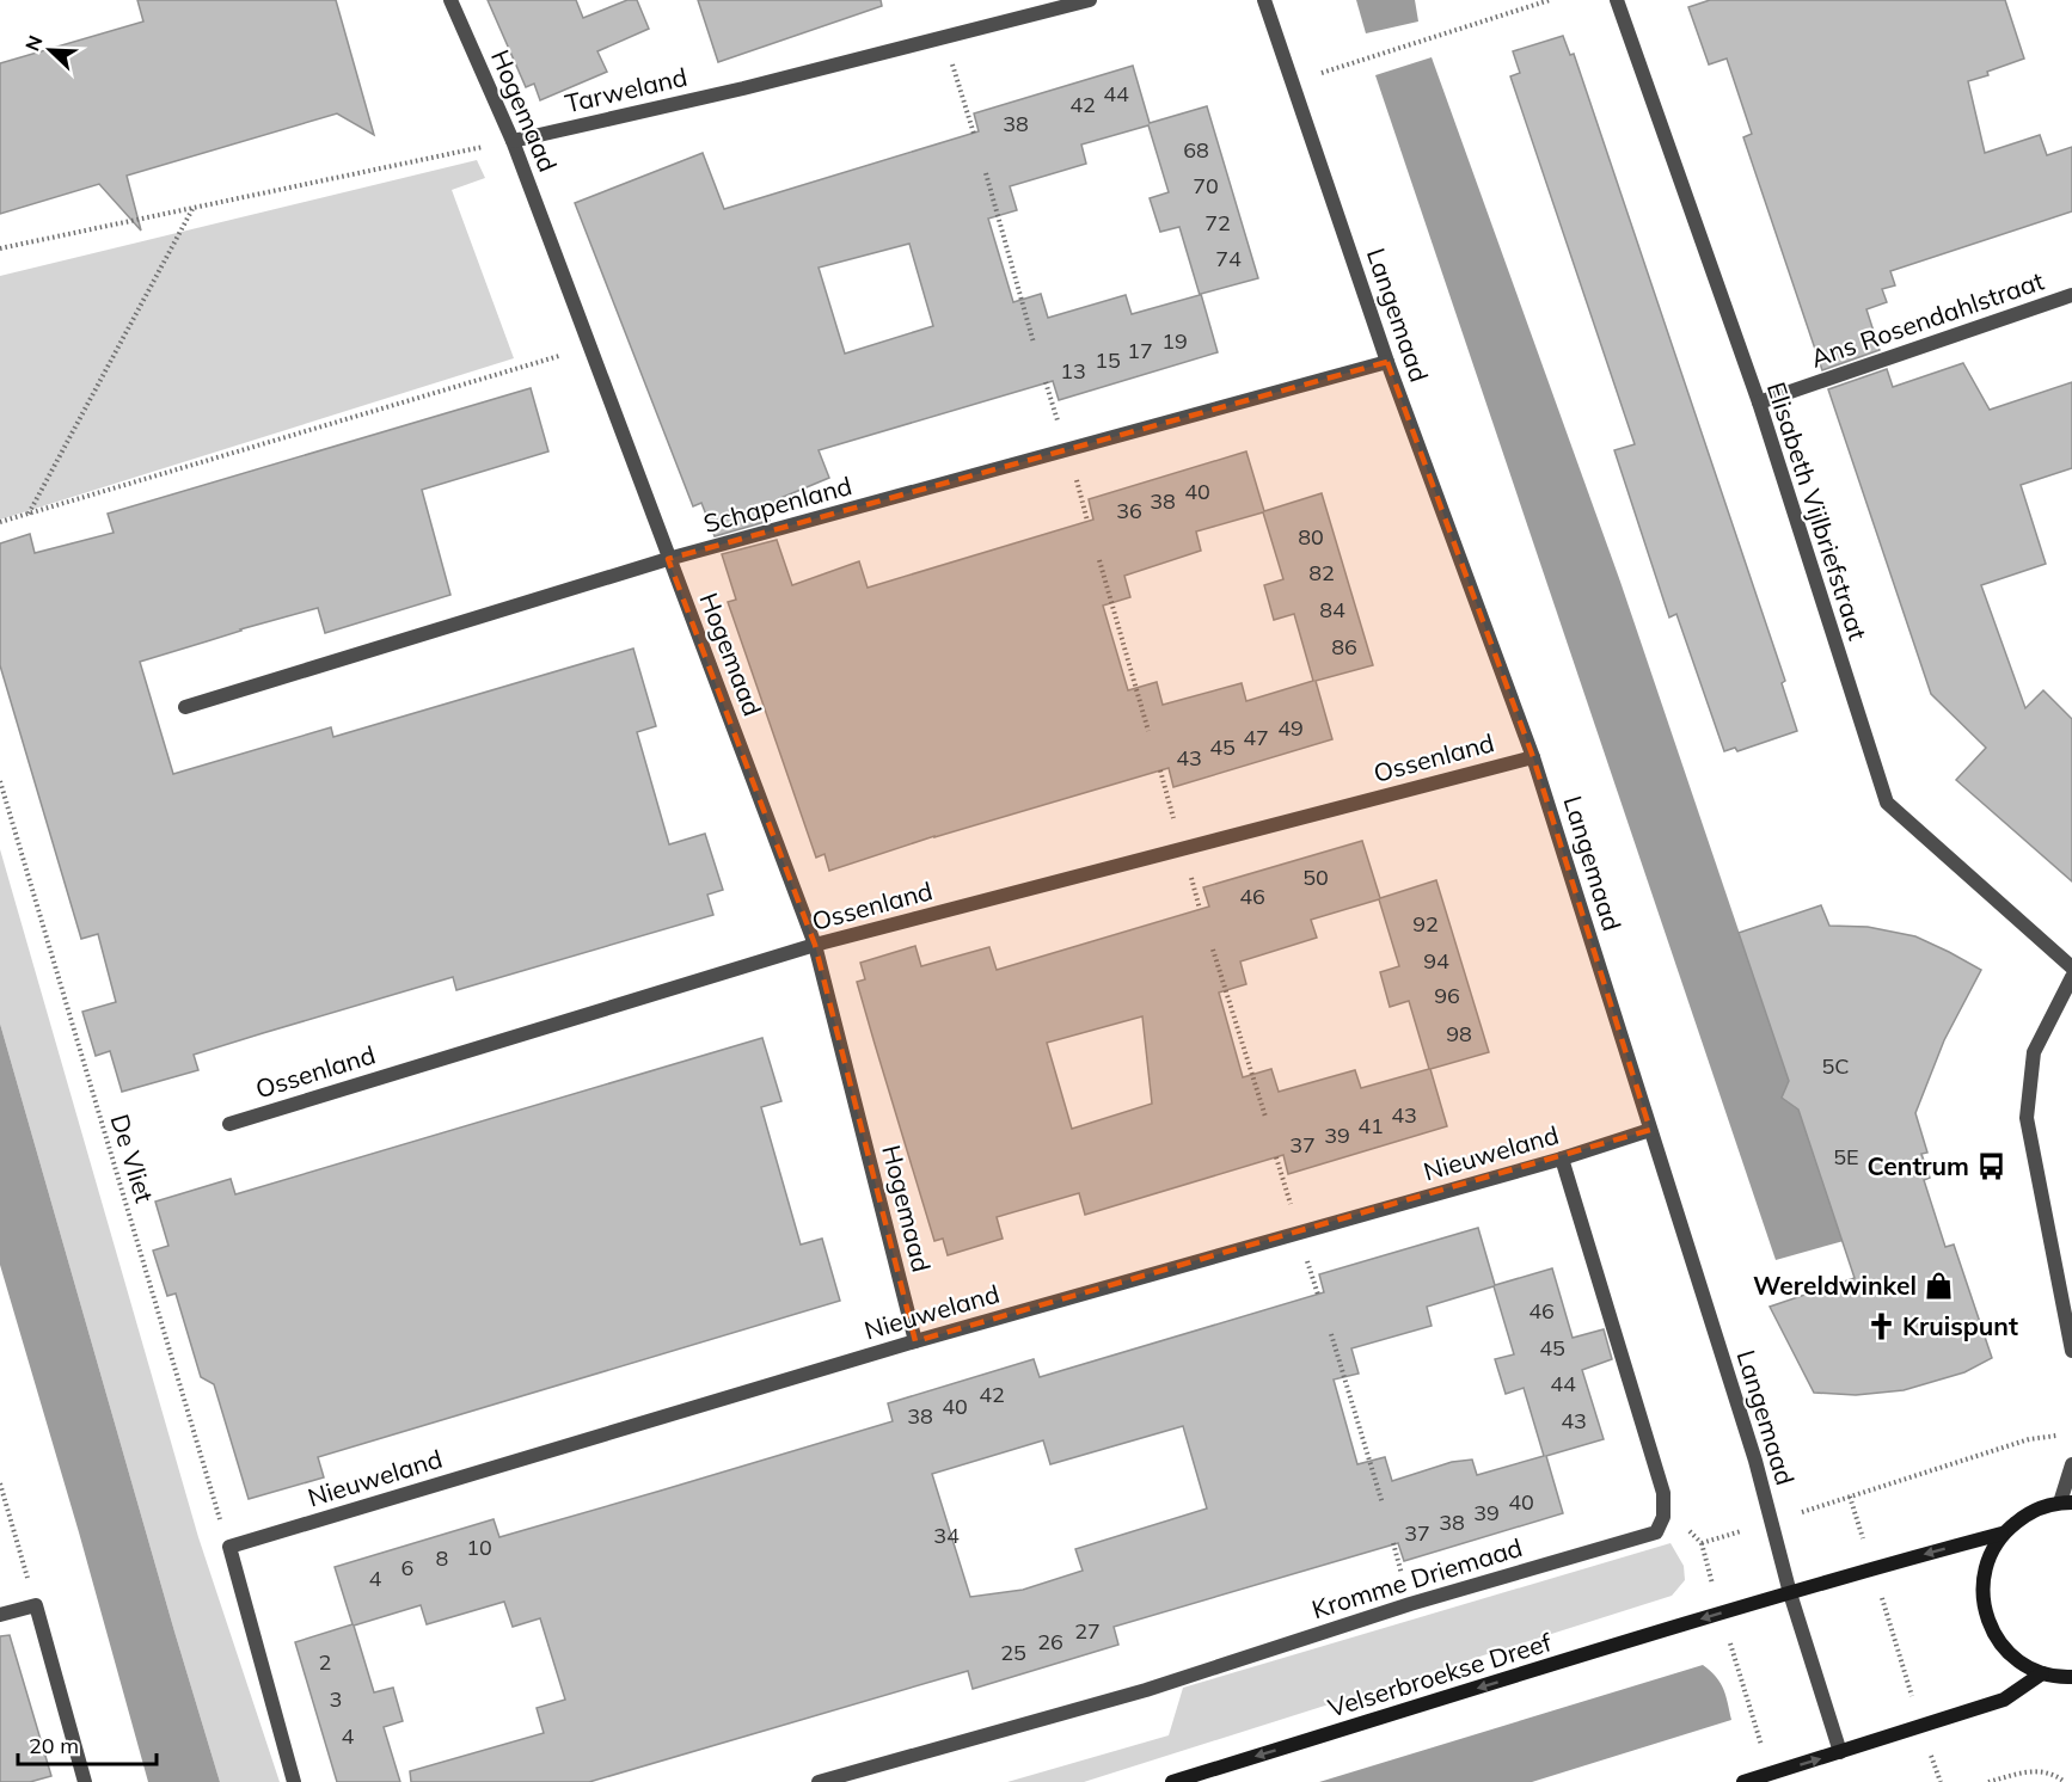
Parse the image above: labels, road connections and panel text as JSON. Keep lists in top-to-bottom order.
{
  "streets": {
    "main road": ["Velserbroekse Dreef"],
    "street": [
      "Tarweland",
      "Hogemaad",
      "Langemaad",
      "Ans Rosendahlstraat",
      "Schapenland",
      "Elisabeth Vijlbriefstraat",
      "Ossenland",
      "Nieuweland",
      "Kromme Driemaad"
    ],
    "path": ["De Vliet"]
  },
  "crossings": [
    ["Tarweland", "Hogemaad"],
    ["Hogemaad", "Schapenland"],
    ["Hogemaad", "Ossenland"],
    ["Hogemaad", "Nieuweland"],
    ["Langemaad", "Schapenland"],
    ["Langemaad", "Ossenland"],
    ["Langemaad", "Nieuweland"],
    ["Langemaad", "Velserbroekse Dreef"],
    ["Ans Rosendahlstraat", "Elisabeth Vijlbriefstraat"],
    ["Nieuweland", "De Vliet"],
    ["Nieuweland", "Kromme Driemaad"]
  ],
  "one_way": ["Velserbroekse Dreef"],
  "places": {
    "bus stop": ["Centrum"],
    "shop": ["Wereldwinkel"],
    "church": ["Kruispunt"]
  },
  "house_numbers": [
    "44",
    "42",
    "38",
    "68",
    "70",
    "72",
    "74",
    "19",
    "17",
    "15",
    "13",
    "40",
    "38",
    "36",
    "80",
    "82",
    "84",
    "86",
    "49",
    "47",
    "45",
    "43",
    "50",
    "46",
    "92",
    "94",
    "96",
    "98",
    "5C",
    "43",
    "41",
    "39",
    "37",
    "5E",
    "46",
    "45",
    "44",
    "42",
    "40",
    "38",
    "43",
    "40",
    "39",
    "38",
    "37",
    "34",
    "10",
    "8",
    "6",
    "4",
    "27",
    "26",
    "25",
    "2",
    "3",
    "4"
  ],
  "scale_bar": "20 m",
  "north": "top left"
}
